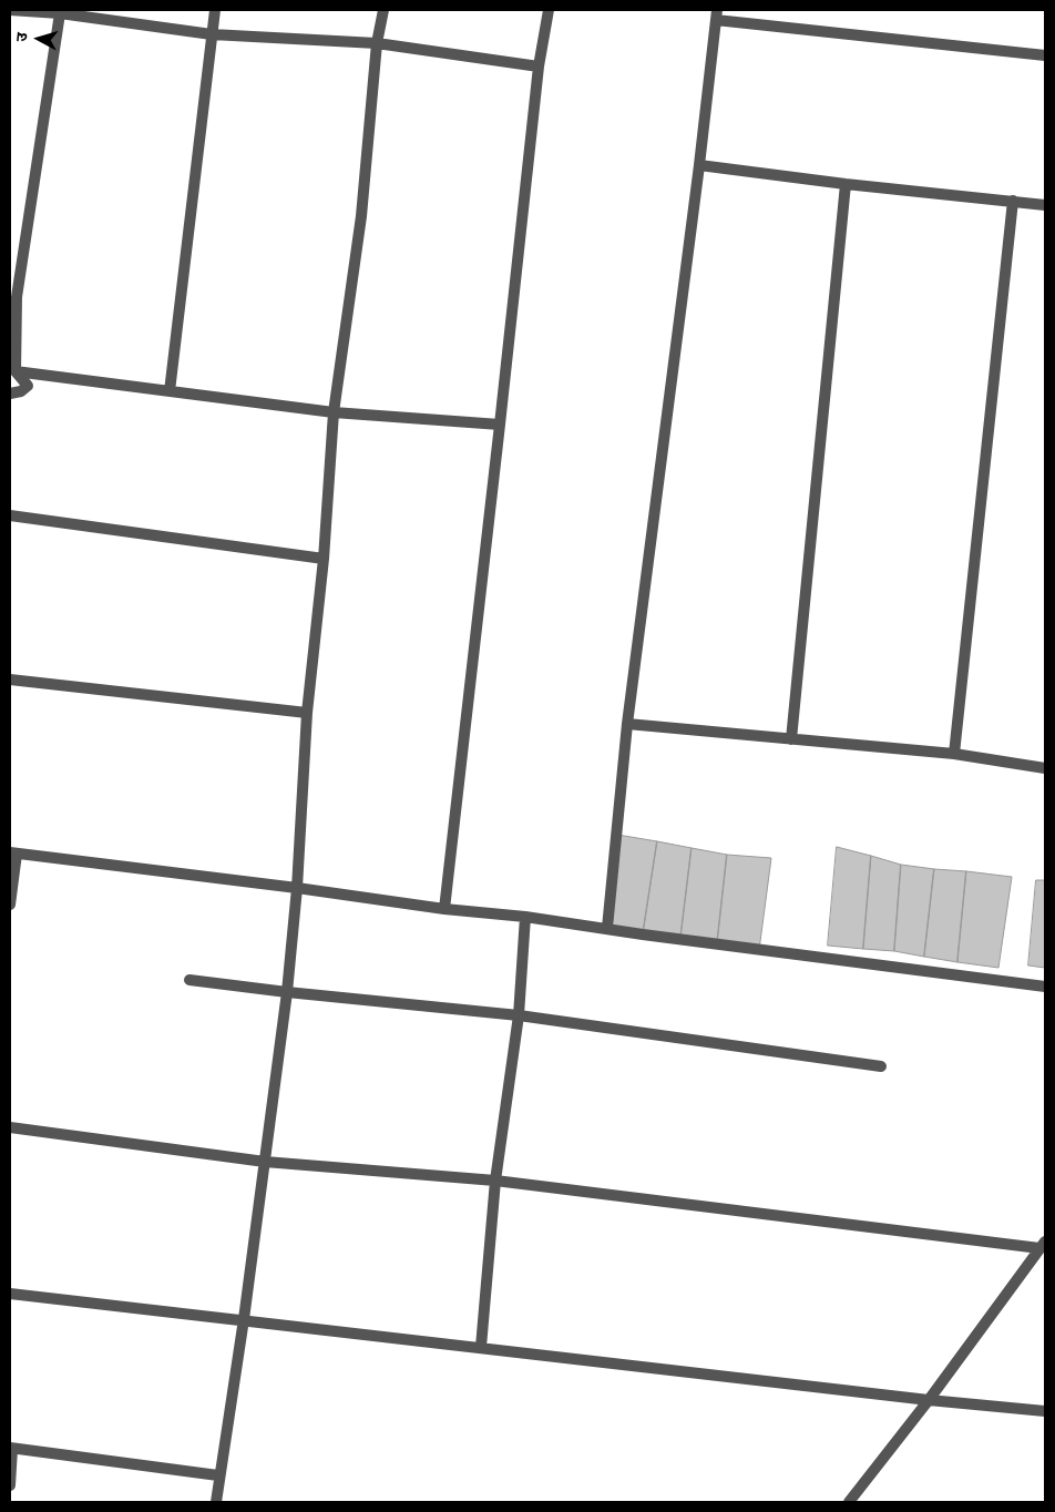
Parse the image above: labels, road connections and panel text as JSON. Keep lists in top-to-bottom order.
{
  "north": "left"
}
